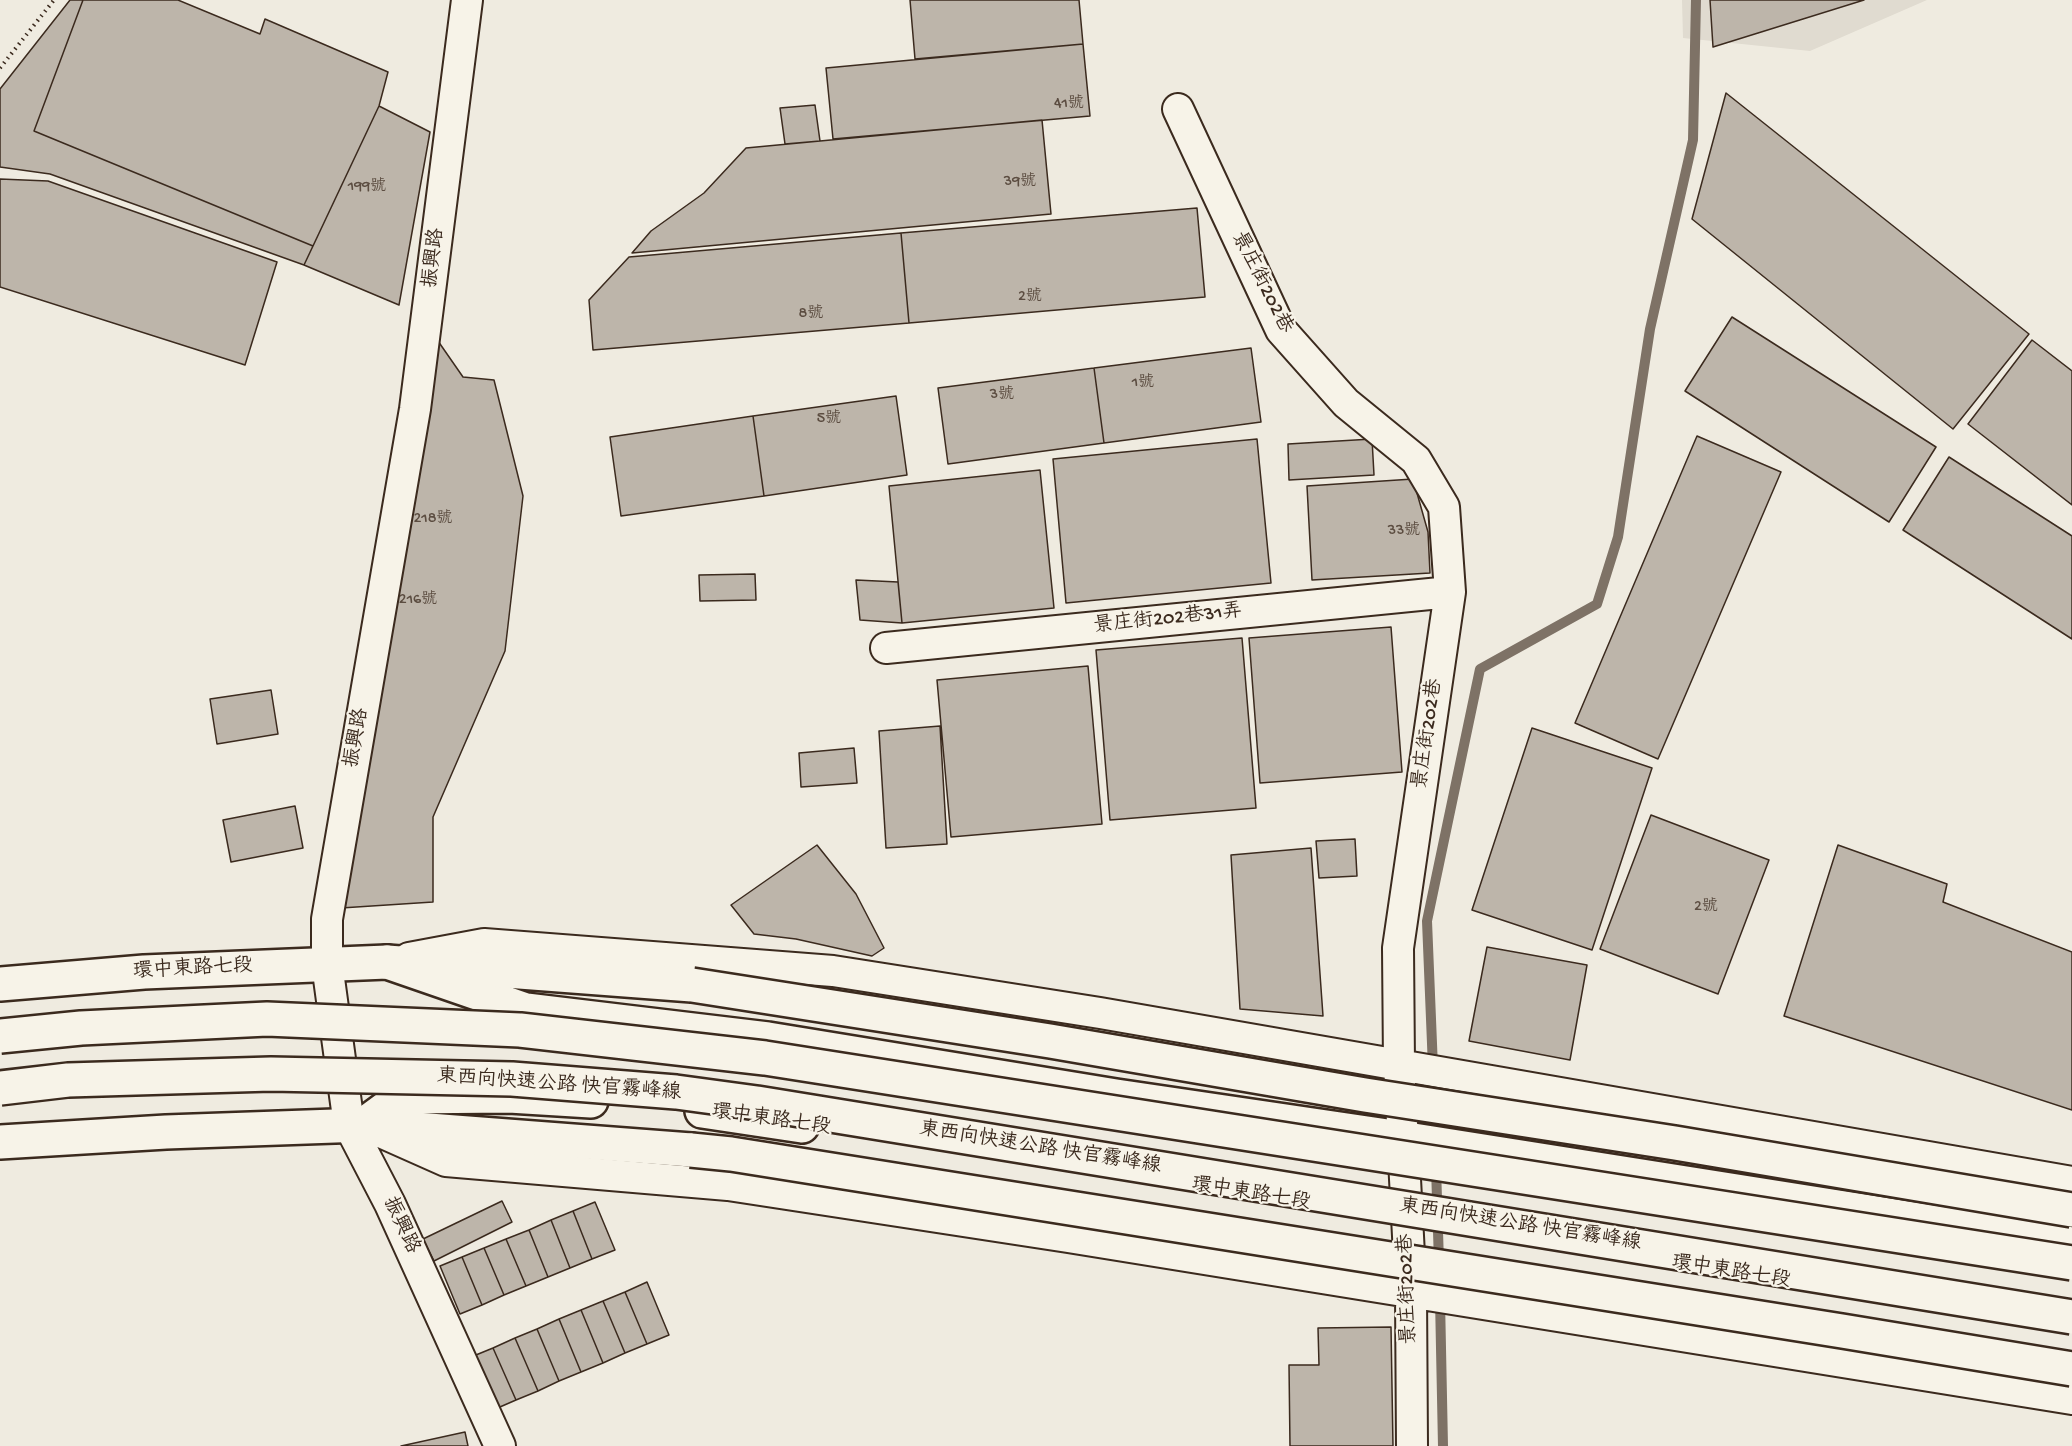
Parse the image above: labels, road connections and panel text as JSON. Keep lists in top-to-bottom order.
{
  "streets": {
    "main road": ["環中東路七段", "東西向快速公路 快官霧峰線"],
    "street": ["振興路", "景庄街202巷", "景庄街202巷31弄"]
  },
  "crossings": [
    ["振興路", "環中東路七段"],
    ["景庄街202巷", "景庄街202巷31弄"],
    ["景庄街202巷", "環中東路七段"]
  ],
  "house_numbers": [
    "41號",
    "39號",
    "199號",
    "2號",
    "8號",
    "1號",
    "3號",
    "5號",
    "218號",
    "33號",
    "216號",
    "2號"
  ]
}
